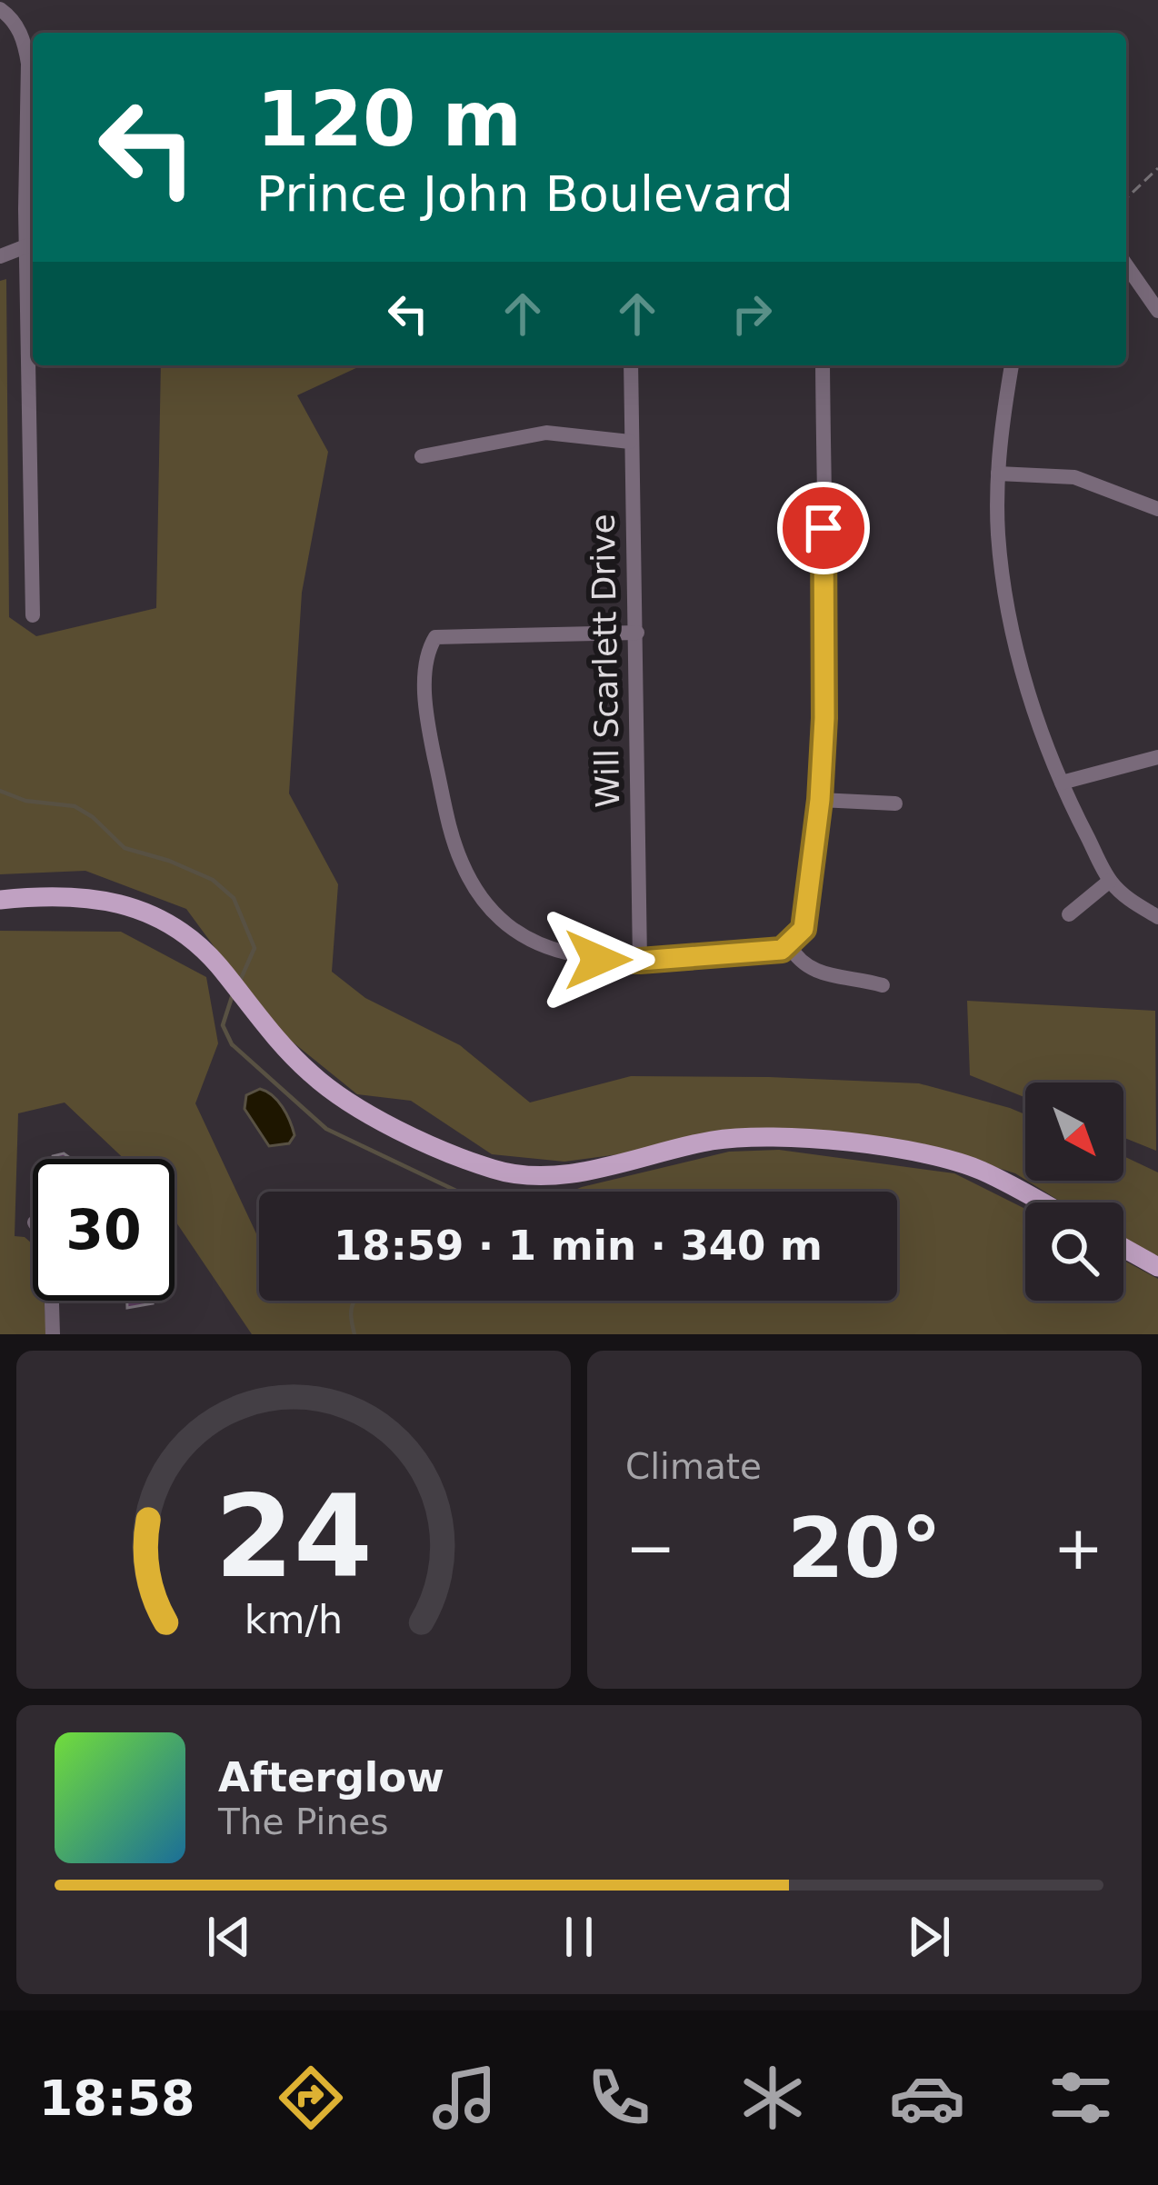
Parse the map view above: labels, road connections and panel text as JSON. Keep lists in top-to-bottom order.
{
  "streets": {
    "street": ["Will Scarlett Drive"]
  },
  "north": "bottom right",
  "page": {
    "turn": ["120 m", "Prince John Boulevard"],
    "limit": "30",
    "trip": "18:59 · 1 min · 340 m",
    "tile": "Climate",
    "heat": ["−", "20°", "+"],
    "song": ["Afterglow", "The Pines"],
    "tabs": "18:58",
    "gauge": ["24", "km/h"]
  }
}
